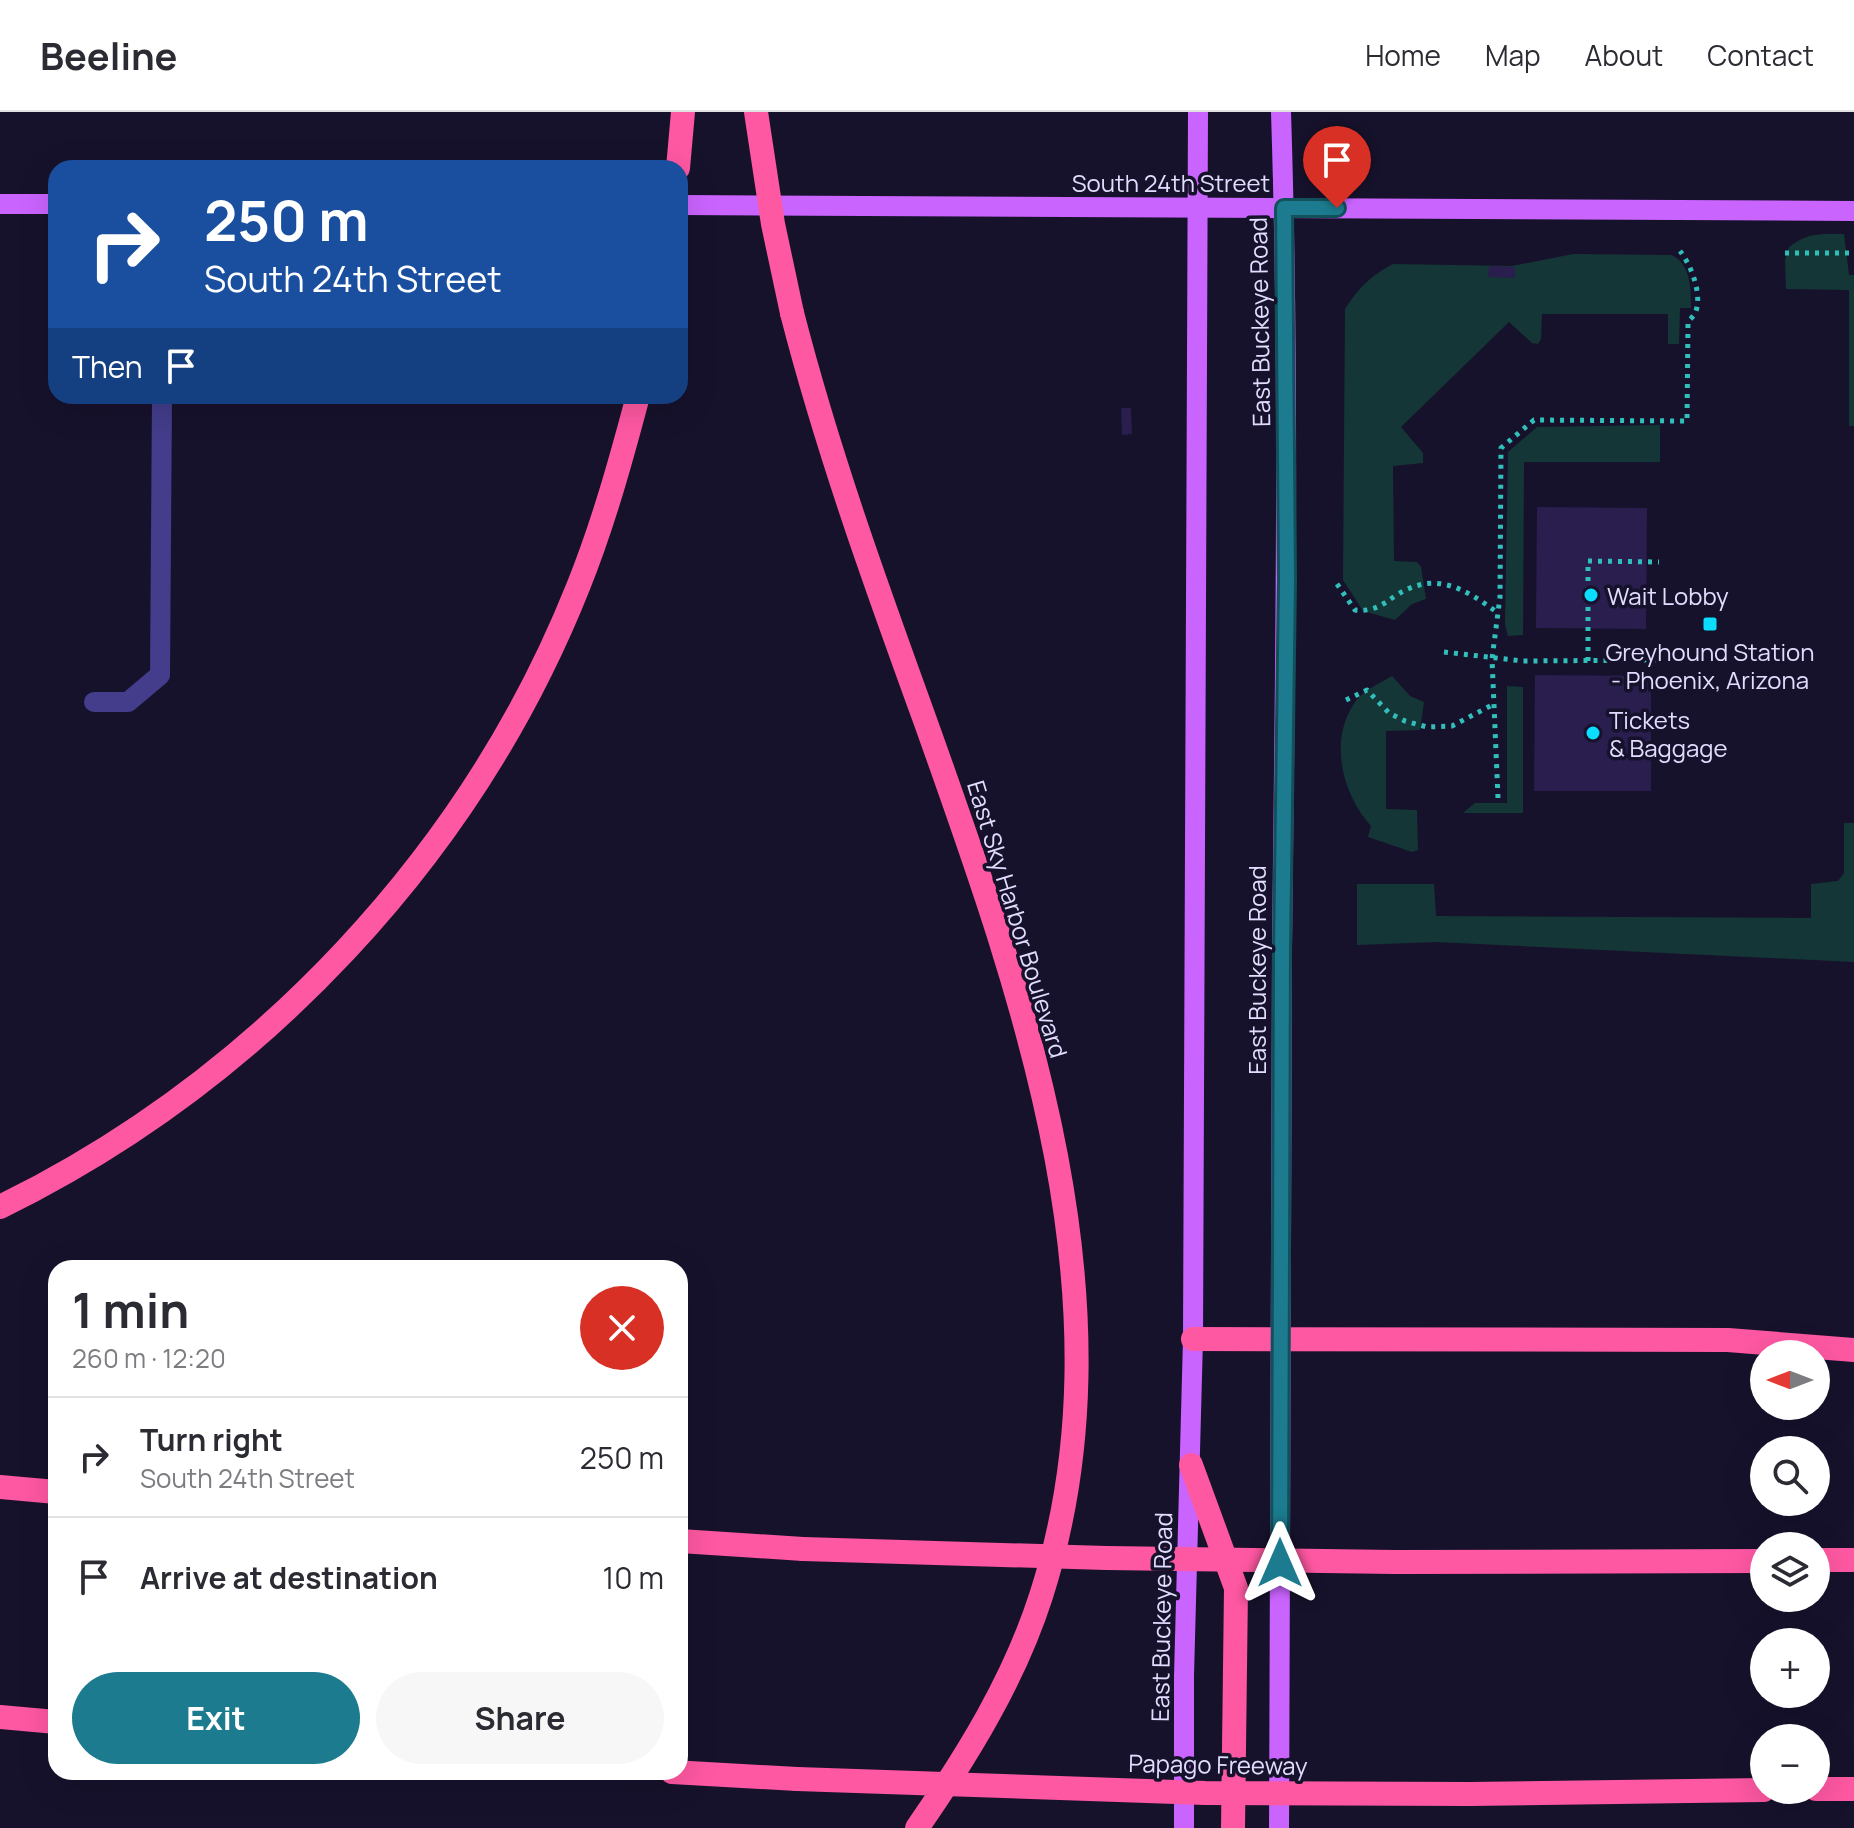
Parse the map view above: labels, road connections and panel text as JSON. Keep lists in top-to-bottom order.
{
  "streets": {
    "highway": ["East Sky Harbor Boulevard", "Papago Freeway"],
    "main road": ["South 24th Street", "East Buckeye Road"]
  },
  "crossings": [
    ["South 24th Street", "East Buckeye Road"]
  ],
  "places": {
    "other": ["Wait Lobby", "Tickets & Baggage"],
    "transit": ["Greyhound Station - Phoenix, Arizona"]
  },
  "north": "left",
  "page": {
    "header": "Beeline",
    "nav": [
      "Home",
      "Map",
      "About",
      "Contact"
    ],
    "turn": ["250 m", "South 24th Street"],
    "then": "Then",
    "heading": ["1 min", "260 m · 12:20"],
    "map_buttons": ["+", "−"],
    "list": [
      {
        "name": "Turn right",
        "note": "South 24th Street",
        "value": "250 m"
      },
      {
        "name": "Arrive at destination",
        "value": "10 m"
      }
    ],
    "buttons": ["Exit", "Share"]
  }
}
